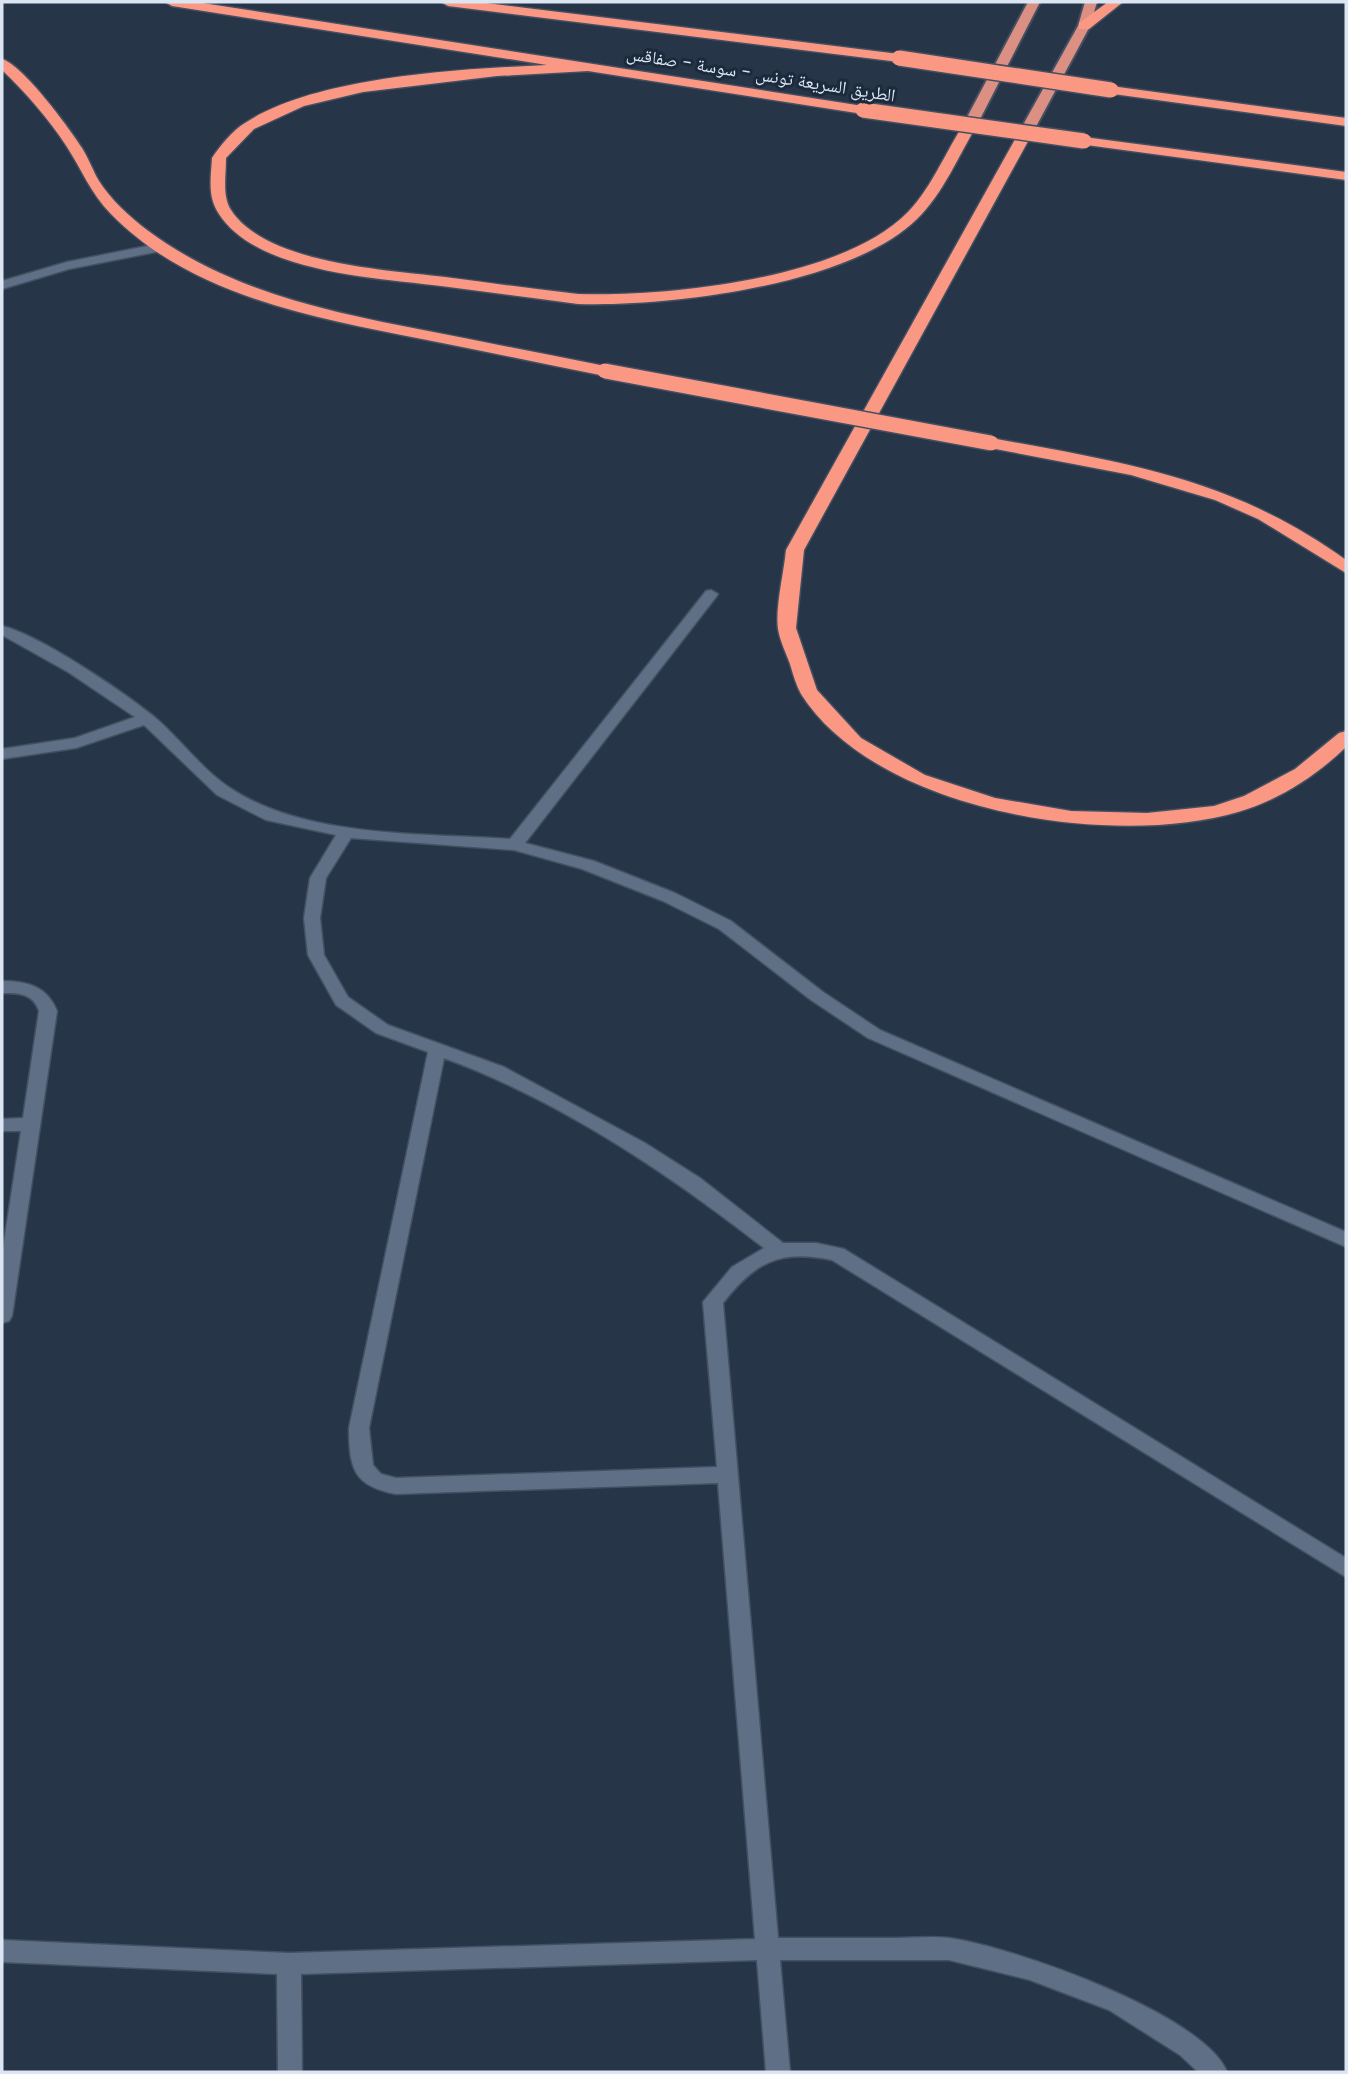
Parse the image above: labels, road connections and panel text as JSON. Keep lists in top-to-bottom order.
{
  "streets": {
    "highway": ["الطريق السريعة تونس - سوسة - صفاقس"]
  }
}
